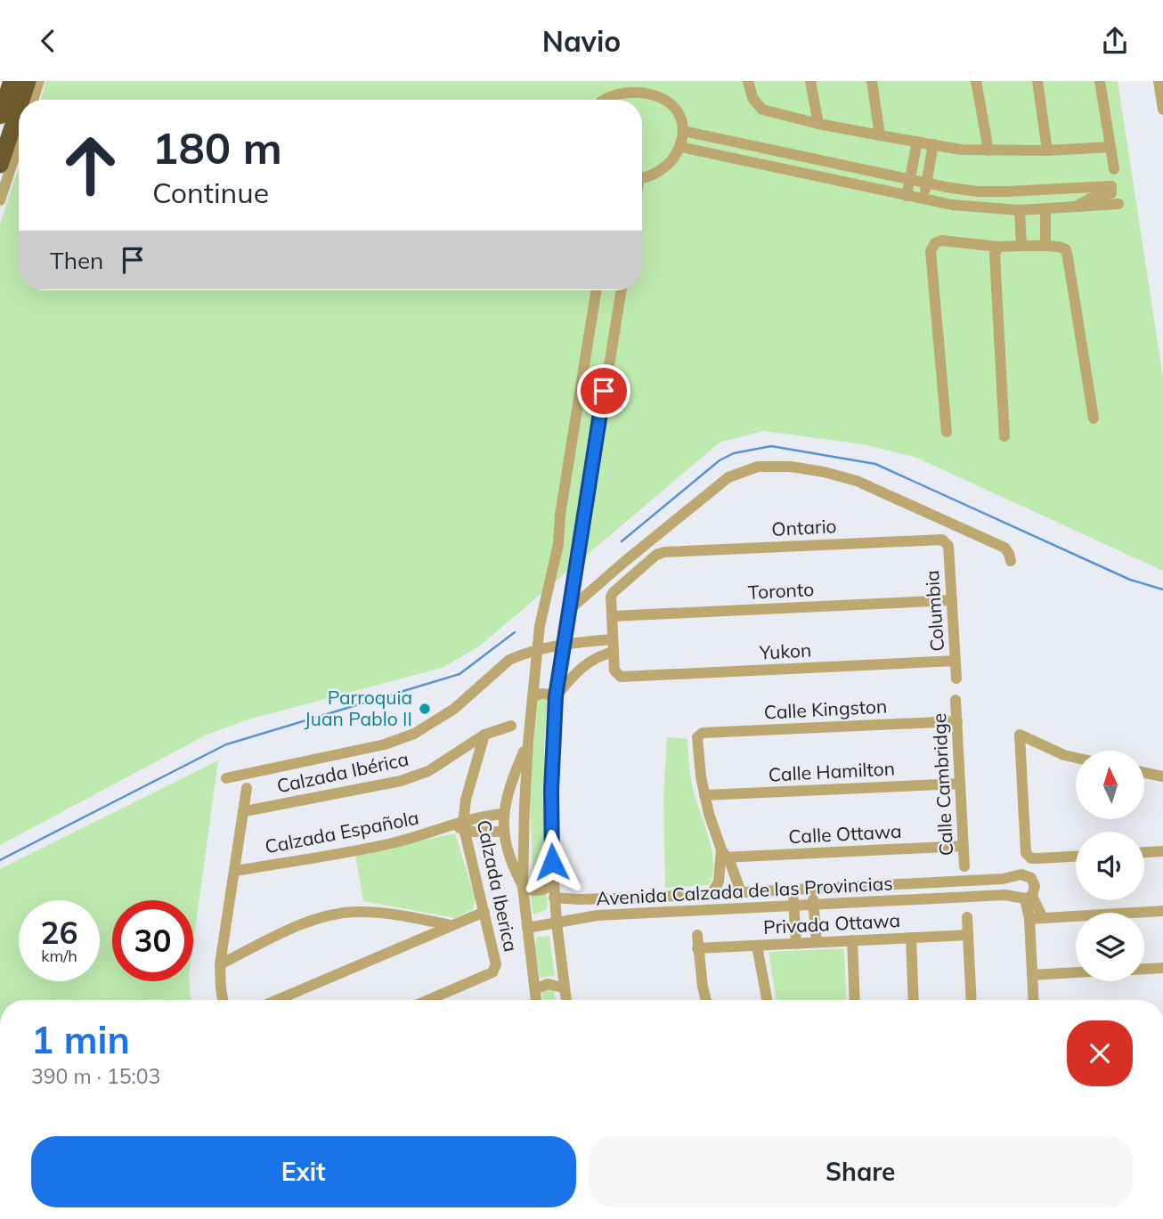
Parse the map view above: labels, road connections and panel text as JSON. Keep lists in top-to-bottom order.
{
  "streets": {
    "street": [
      "Ontario",
      "Toronto",
      "Columbia",
      "Yukon",
      "Calle Kingston",
      "Calle Hamilton",
      "Calzada Ibérica",
      "Calle Cambridge",
      "Calzada Española",
      "Calle Ottawa",
      "Calzada Iberica",
      "Avenida Calzada de las Provincias",
      "Privada Ottawa"
    ]
  },
  "crossings": [
    ["Ontario", "Toronto"],
    ["Ontario", "Columbia"],
    ["Toronto", "Columbia"],
    ["Columbia", "Yukon"],
    ["Calle Kingston", "Calle Hamilton"],
    ["Calle Kingston", "Calle Cambridge"],
    ["Calle Hamilton", "Calle Cambridge"],
    ["Calzada Ibérica", "Calzada Iberica"],
    ["Calle Cambridge", "Calle Ottawa"],
    ["Calzada Española", "Calzada Iberica"]
  ],
  "places": ["Parroquia Juan Pablo II"],
  "north": "top",
  "page": {
    "header": "Navio",
    "turn": ["180 m", "Continue"],
    "then": "Then",
    "speed": "26 km/h",
    "limit": "30",
    "heading": ["1 min", "390 m · 15:03"],
    "buttons": ["Exit", "Share"]
  }
}
